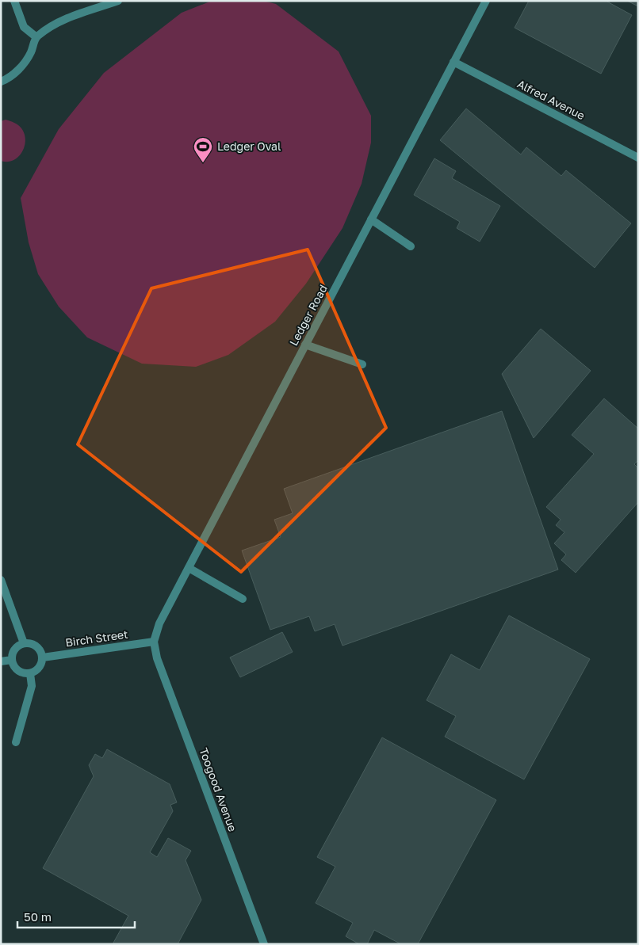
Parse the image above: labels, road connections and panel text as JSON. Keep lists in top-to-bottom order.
{
  "streets": {
    "street": [
      "Alfred Avenue",
      "Ledger Road",
      "Birch Street",
      "Toogood Avenue"
    ]
  },
  "crossings": [
    ["Alfred Avenue", "Ledger Road"],
    ["Ledger Road", "Birch Street"],
    ["Ledger Road", "Toogood Avenue"],
    ["Birch Street", "Toogood Avenue"]
  ],
  "places": {
    "sports": ["Ledger Oval"]
  },
  "scale_bar": "50 m"
}
